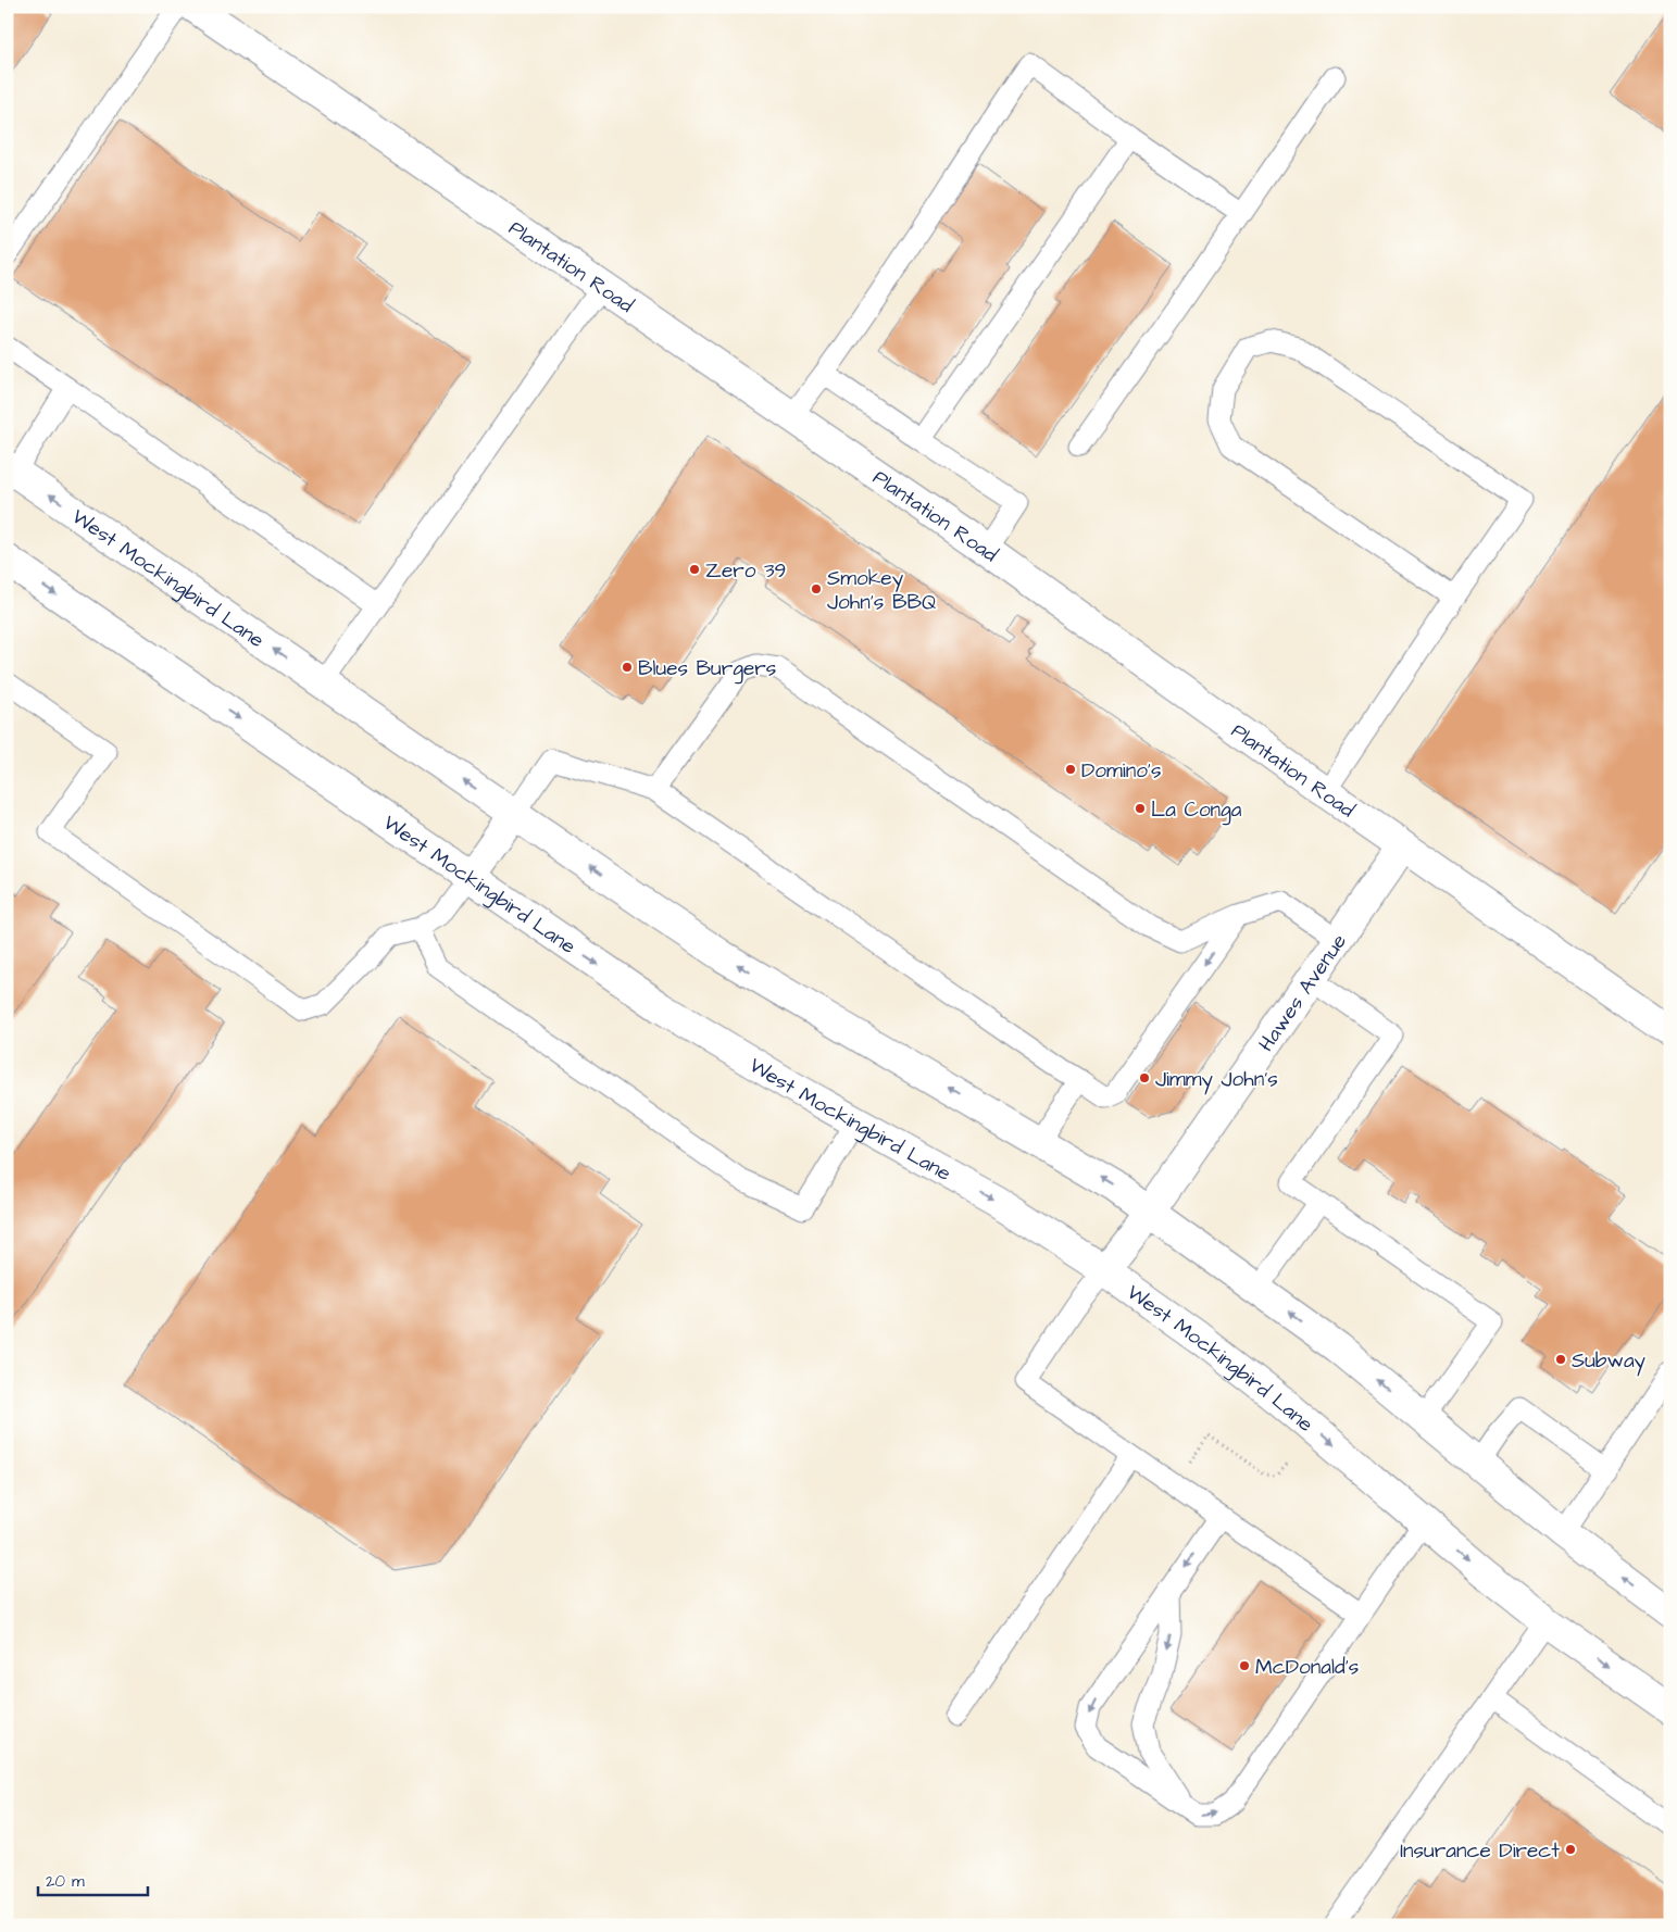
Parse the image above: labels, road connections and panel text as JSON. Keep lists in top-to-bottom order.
{
  "streets": {
    "main road": ["Plantation Road", "West Mockingbird Lane", "Hawes Avenue"]
  },
  "crossings": [
    ["Plantation Road", "Hawes Avenue"],
    ["West Mockingbird Lane", "Hawes Avenue"]
  ],
  "places": [
    "Zero 39",
    "Smokey John's BBQ",
    "Blues Burgers",
    "Domino's",
    "La Conga",
    "Jimmy John's",
    "Subway",
    "McDonald's",
    "Insurance Direct"
  ],
  "scale_bar": "20 m"
}
